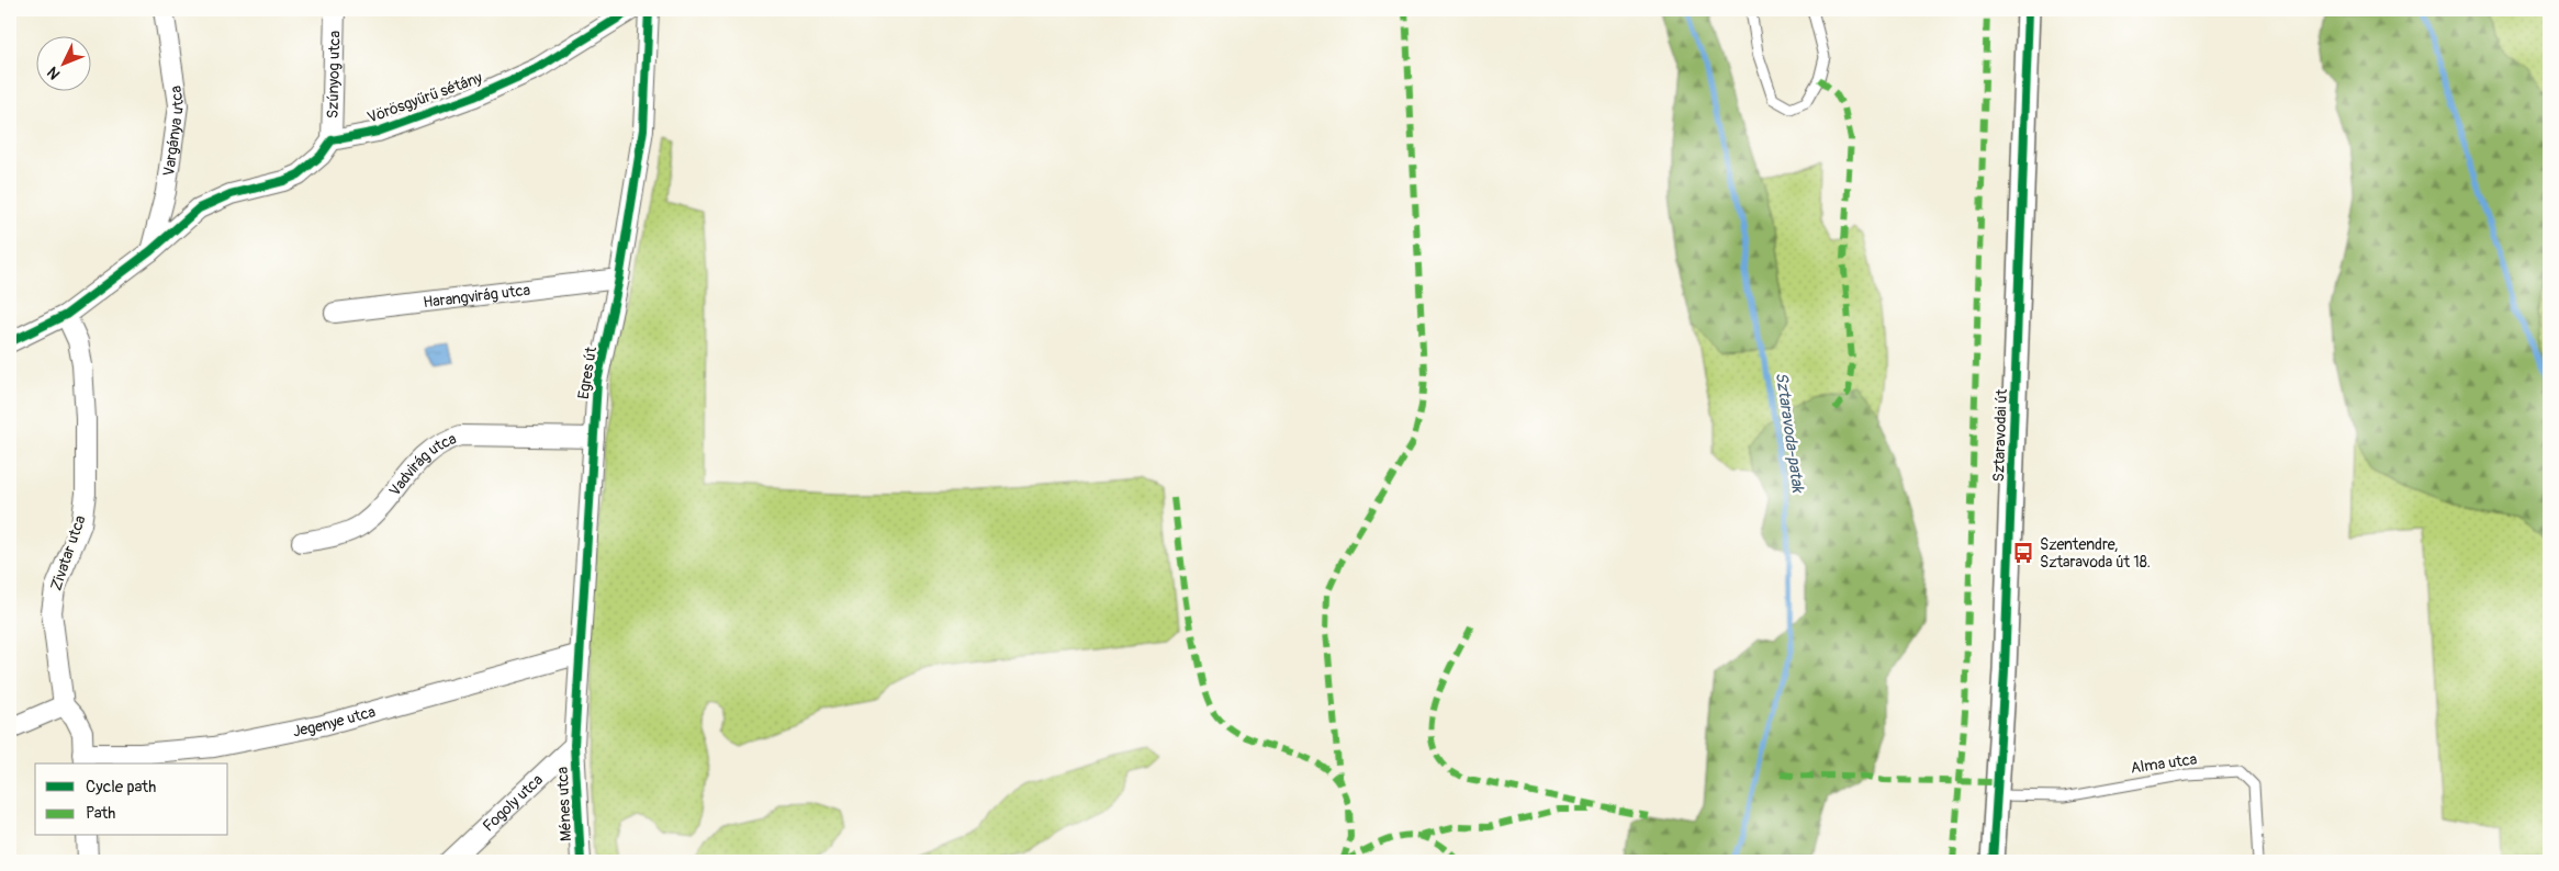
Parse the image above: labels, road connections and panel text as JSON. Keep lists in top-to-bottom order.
{
  "streets": {
    "street": [
      "Szúnyog utca",
      "Vörösgyűrű sétány",
      "Vargánya utca",
      "Harangvirág utca",
      "Egres út",
      "Sztaravodai út",
      "Vadvirág utca",
      "Zivatar utca",
      "Jegenye utca",
      "Fogoly utca",
      "Ménes utca"
    ],
    "lane": ["Alma utca"]
  },
  "crossings": [
    ["Szúnyog utca", "Vörösgyűrű sétány"],
    ["Harangvirág utca", "Egres út"],
    ["Egres út", "Vadvirág utca"],
    ["Egres út", "Jegenye utca"],
    ["Egres út", "Fogoly utca"],
    ["Egres út", "Ménes utca"],
    ["Sztaravodai út", "Alma utca"],
    ["Zivatar utca", "Jegenye utca"],
    ["Fogoly utca", "Ménes utca"]
  ],
  "water": ["Sztaravoda-patak"],
  "places": {
    "bus stop": ["Szentendre, Sztaravoda út 18."]
  },
  "legend": ["Cycle path", "Path"],
  "north": "bottom left"
}
